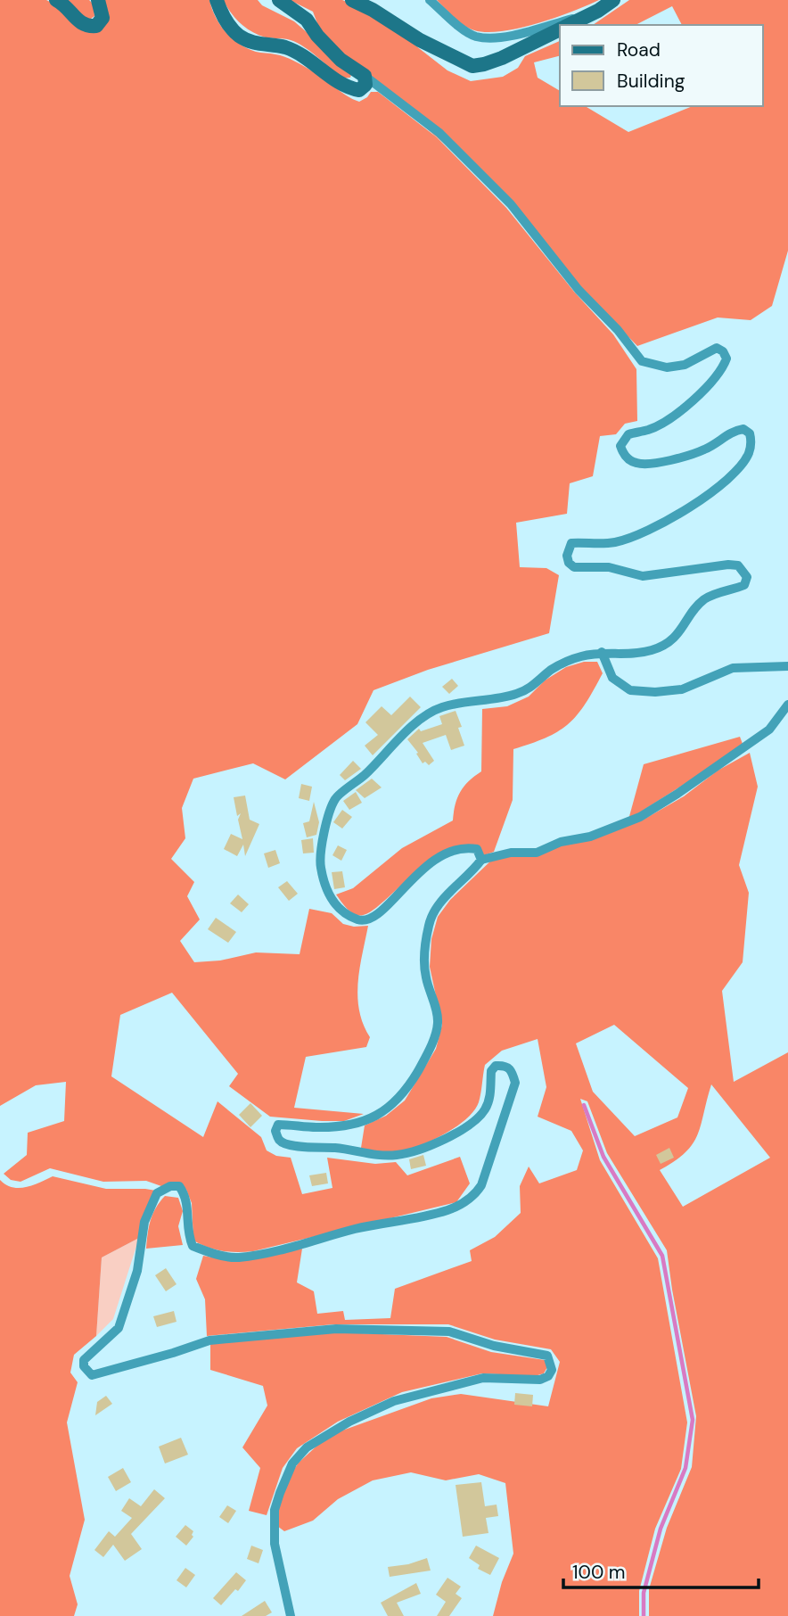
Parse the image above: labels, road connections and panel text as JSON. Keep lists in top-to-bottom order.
{
  "legend": ["Road", "Building"],
  "scale_bar": "100 m"
}
